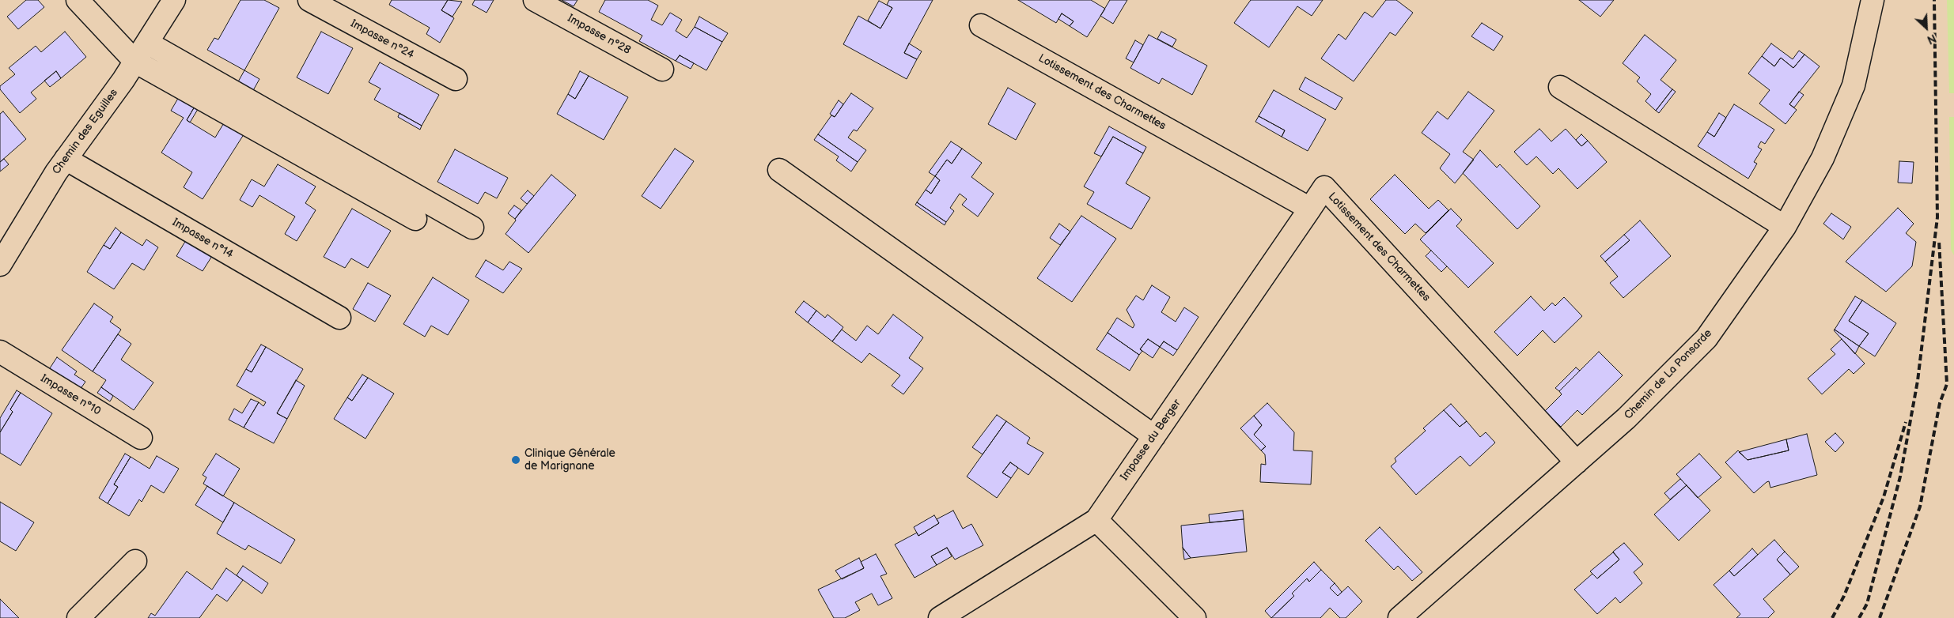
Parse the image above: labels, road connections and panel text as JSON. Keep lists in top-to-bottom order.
{
  "streets": {
    "street": [
      "Impasse n°28",
      "Impasse n°24",
      "Lotissement des Charmettes",
      "Chemin des Eguilles",
      "Impasse n°14",
      "Chemin de La Ponsarde",
      "Impasse n°10",
      "Impasse du Berger"
    ]
  },
  "crossings": [
    ["Lotissement des Charmettes", "Chemin de La Ponsarde"],
    ["Lotissement des Charmettes", "Impasse du Berger"],
    ["Chemin des Eguilles", "Impasse n°14"]
  ],
  "places": ["Clinique Générale de Marignane"],
  "north": "bottom right"
}
